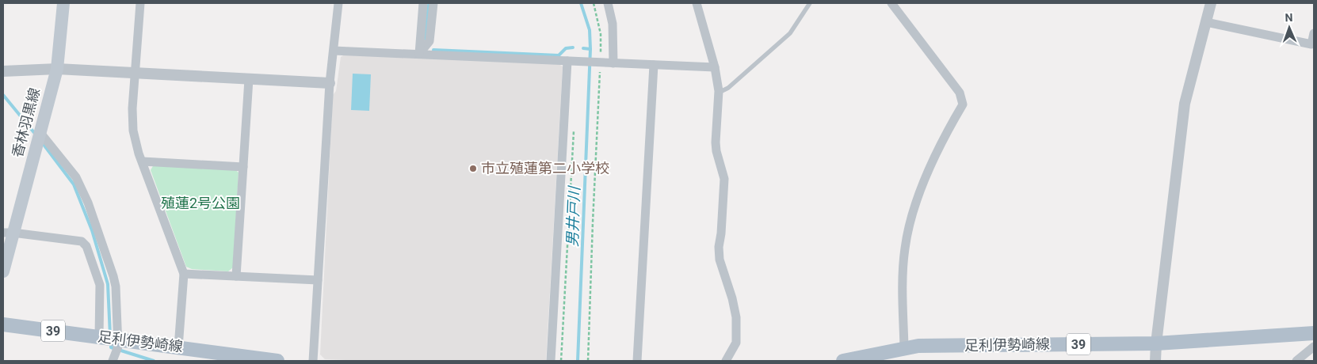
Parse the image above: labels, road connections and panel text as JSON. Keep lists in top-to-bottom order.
{
  "streets": {
    "main road": ["香林羽黒線", "39", "足利伊勢崎線"]
  },
  "water": ["男井戸川"],
  "parks": ["殖蓮2号公園"],
  "places": ["市立殖蓮第二小学校"],
  "north": "top"
}
